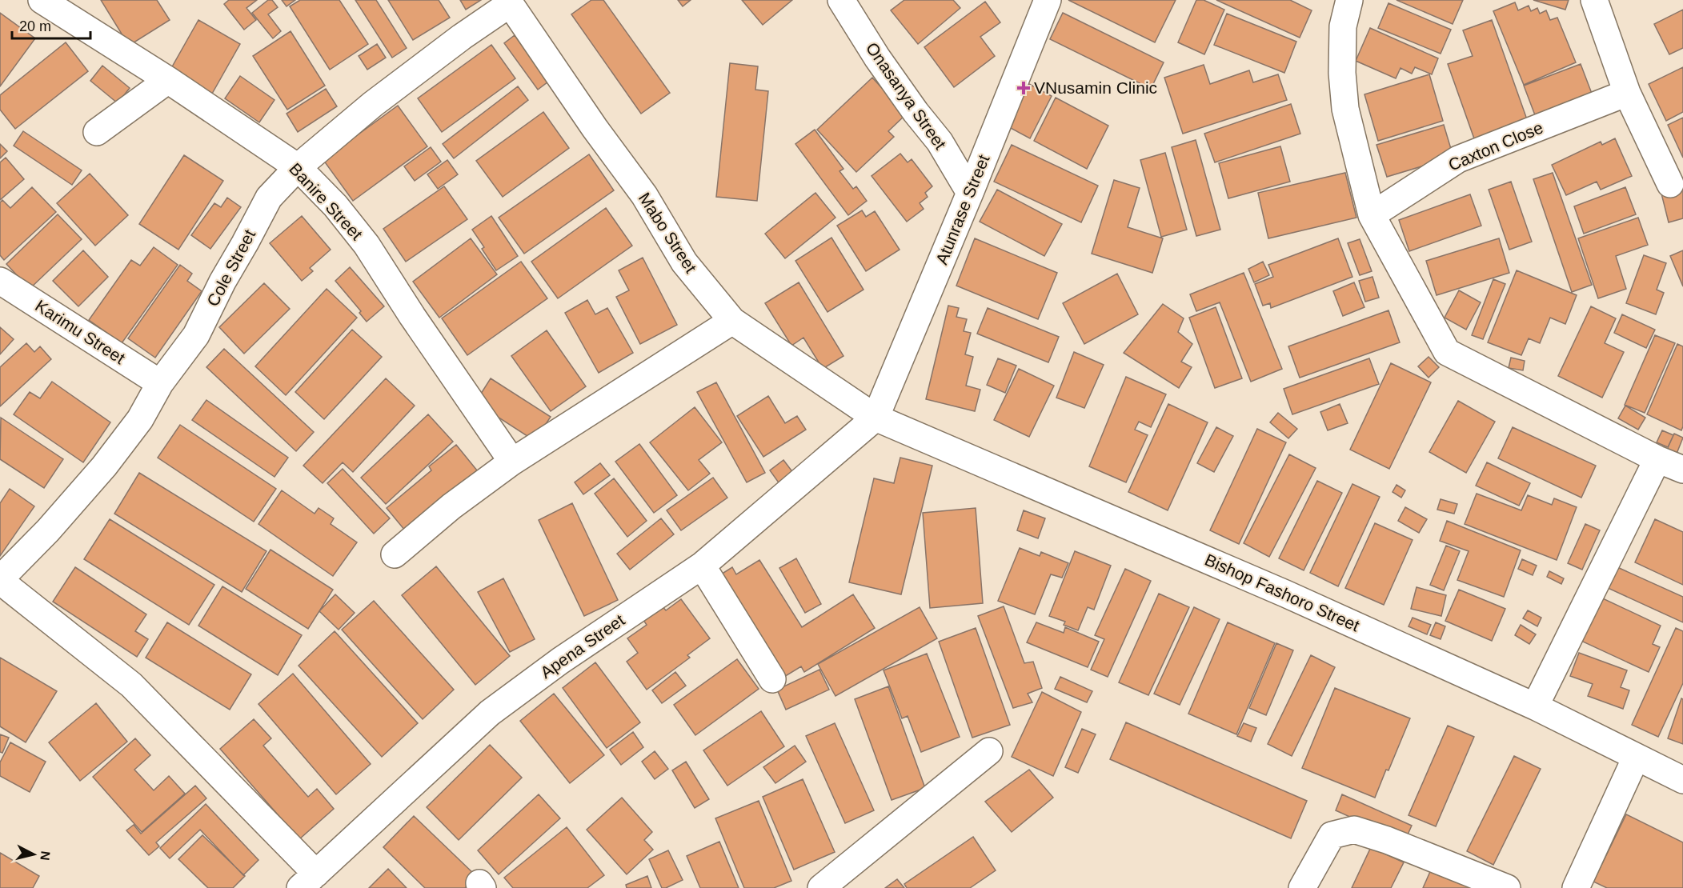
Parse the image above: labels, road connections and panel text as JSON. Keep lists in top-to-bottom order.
{
  "streets": {
    "street": [
      "Onasanya Street",
      "Caxton Close",
      "Banire Street",
      "Atunrase Street",
      "Mabo Street",
      "Cole Street",
      "Karimu Street",
      "Bishop Fashoro Street",
      "Apena Street"
    ]
  },
  "crossings": [
    ["Onasanya Street", "Atunrase Street"],
    ["Banire Street", "Cole Street"],
    ["Atunrase Street", "Mabo Street"],
    ["Atunrase Street", "Bishop Fashoro Street"],
    ["Atunrase Street", "Apena Street"],
    ["Mabo Street", "Cole Street"],
    ["Mabo Street", "Bishop Fashoro Street"],
    ["Mabo Street", "Apena Street"],
    ["Cole Street", "Karimu Street"],
    ["Bishop Fashoro Street", "Apena Street"]
  ],
  "places": {
    "health": ["VNusamin Clinic"]
  },
  "scale_bar": "20 m",
  "north": "right"
}
